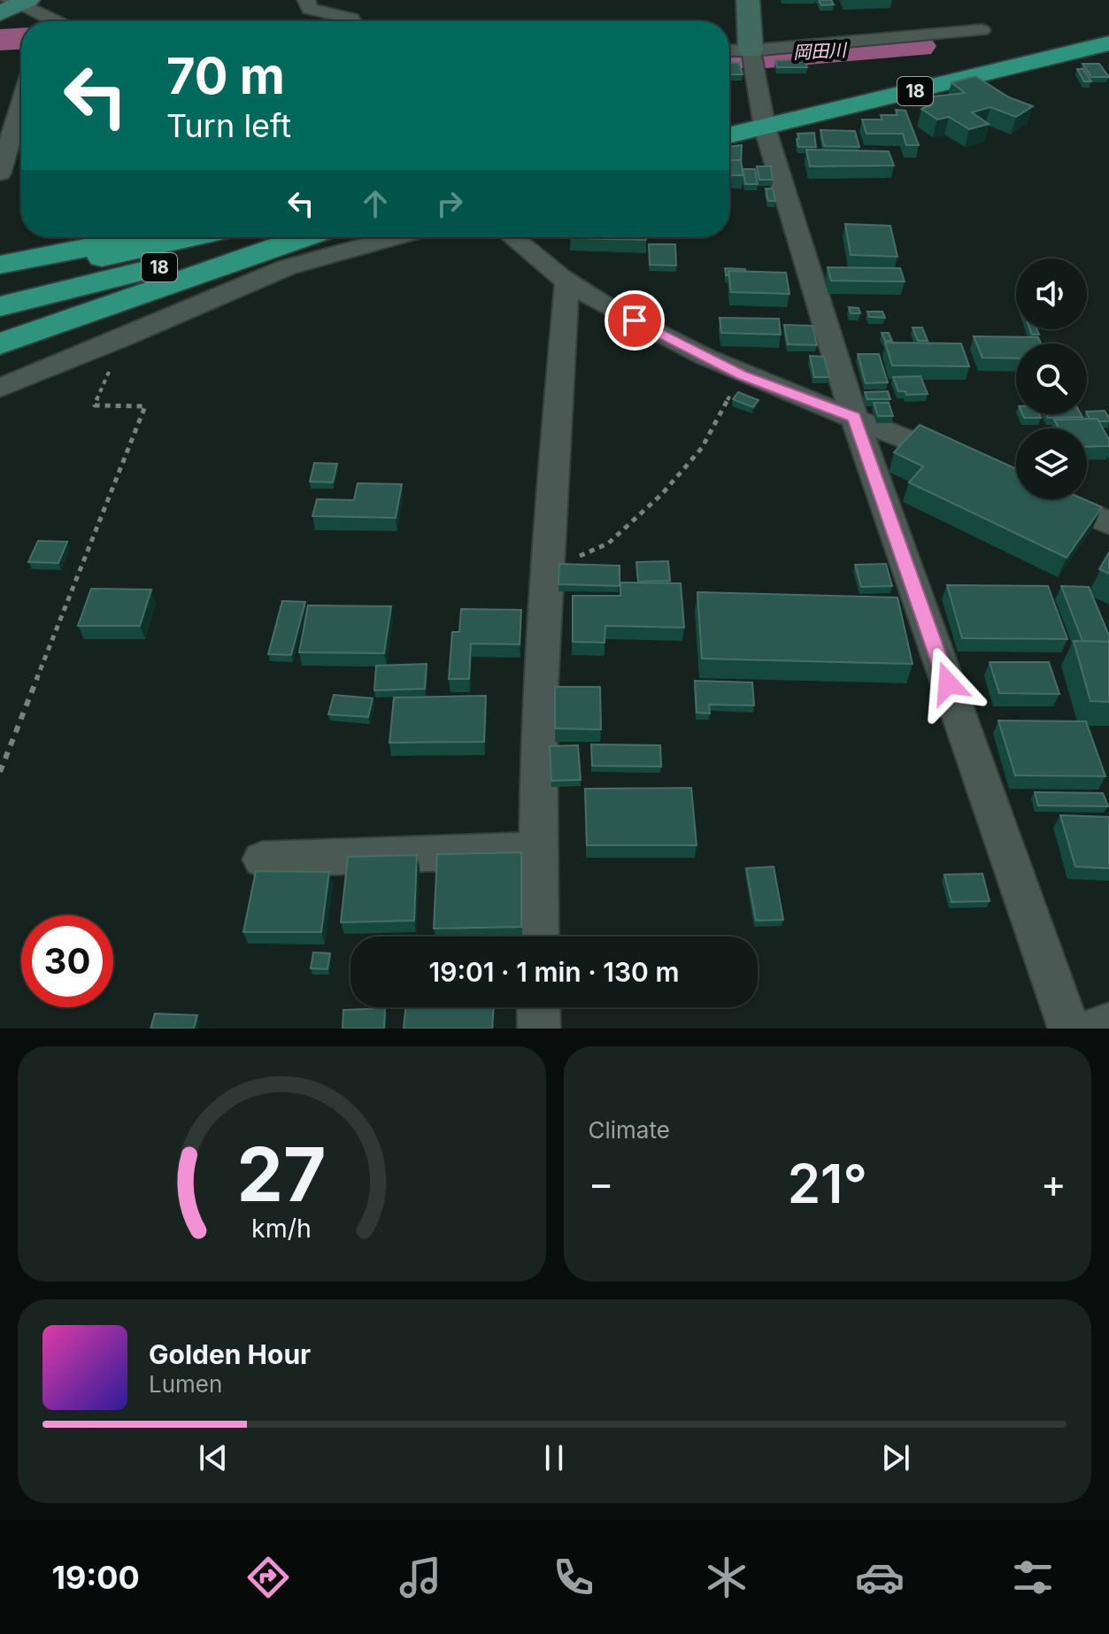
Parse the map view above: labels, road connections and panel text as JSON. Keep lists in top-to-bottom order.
{
  "streets": {
    "highway": ["18"]
  },
  "water": ["岡田川"],
  "page": {
    "turn": ["70 m", "Turn left"],
    "limit": "30",
    "trip": "19:01 · 1 min · 130 m",
    "tile": "Climate",
    "heat": ["−", "21°", "+"],
    "song": ["Golden Hour", "Lumen"],
    "tabs": "19:00",
    "gauge": ["27", "km/h"]
  }
}
